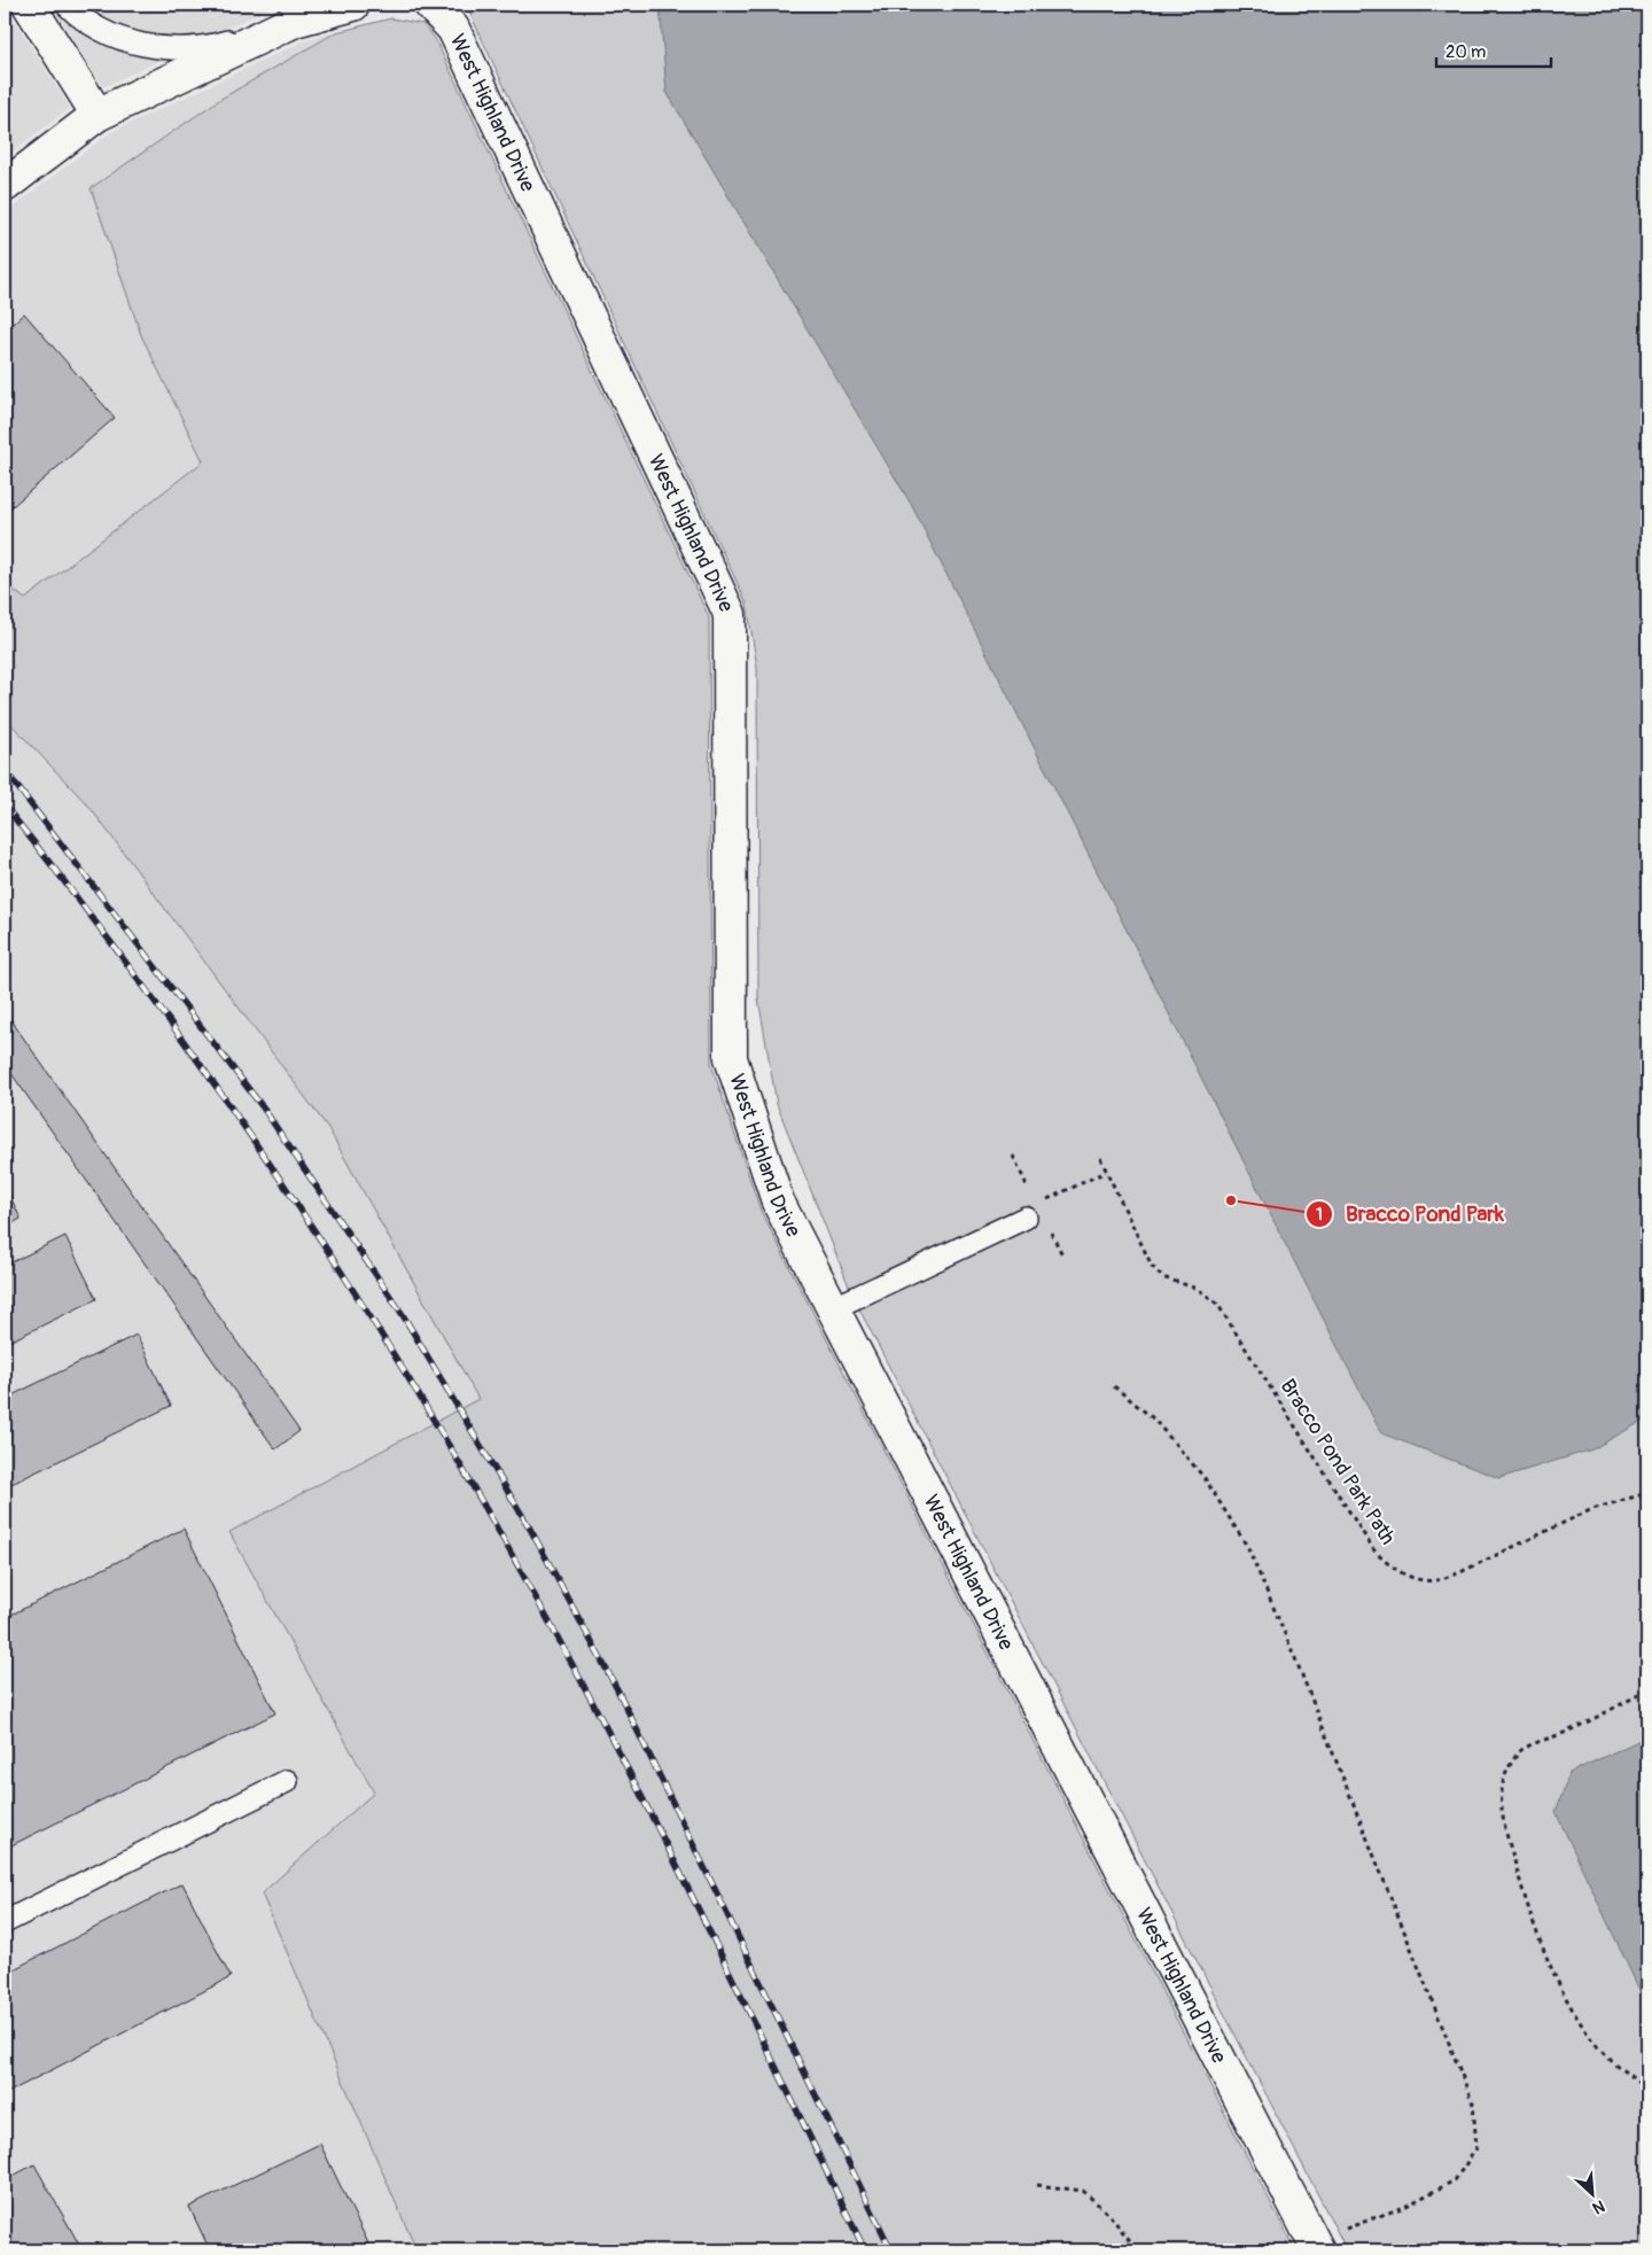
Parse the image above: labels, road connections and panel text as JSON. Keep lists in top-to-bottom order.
{
  "streets": {
    "street": ["West Highland Drive"],
    "path": ["Bracco Pond Park Path"]
  },
  "places": ["Bracco Pond Park"],
  "scale_bar": "20 m",
  "north": "bottom right"
}
